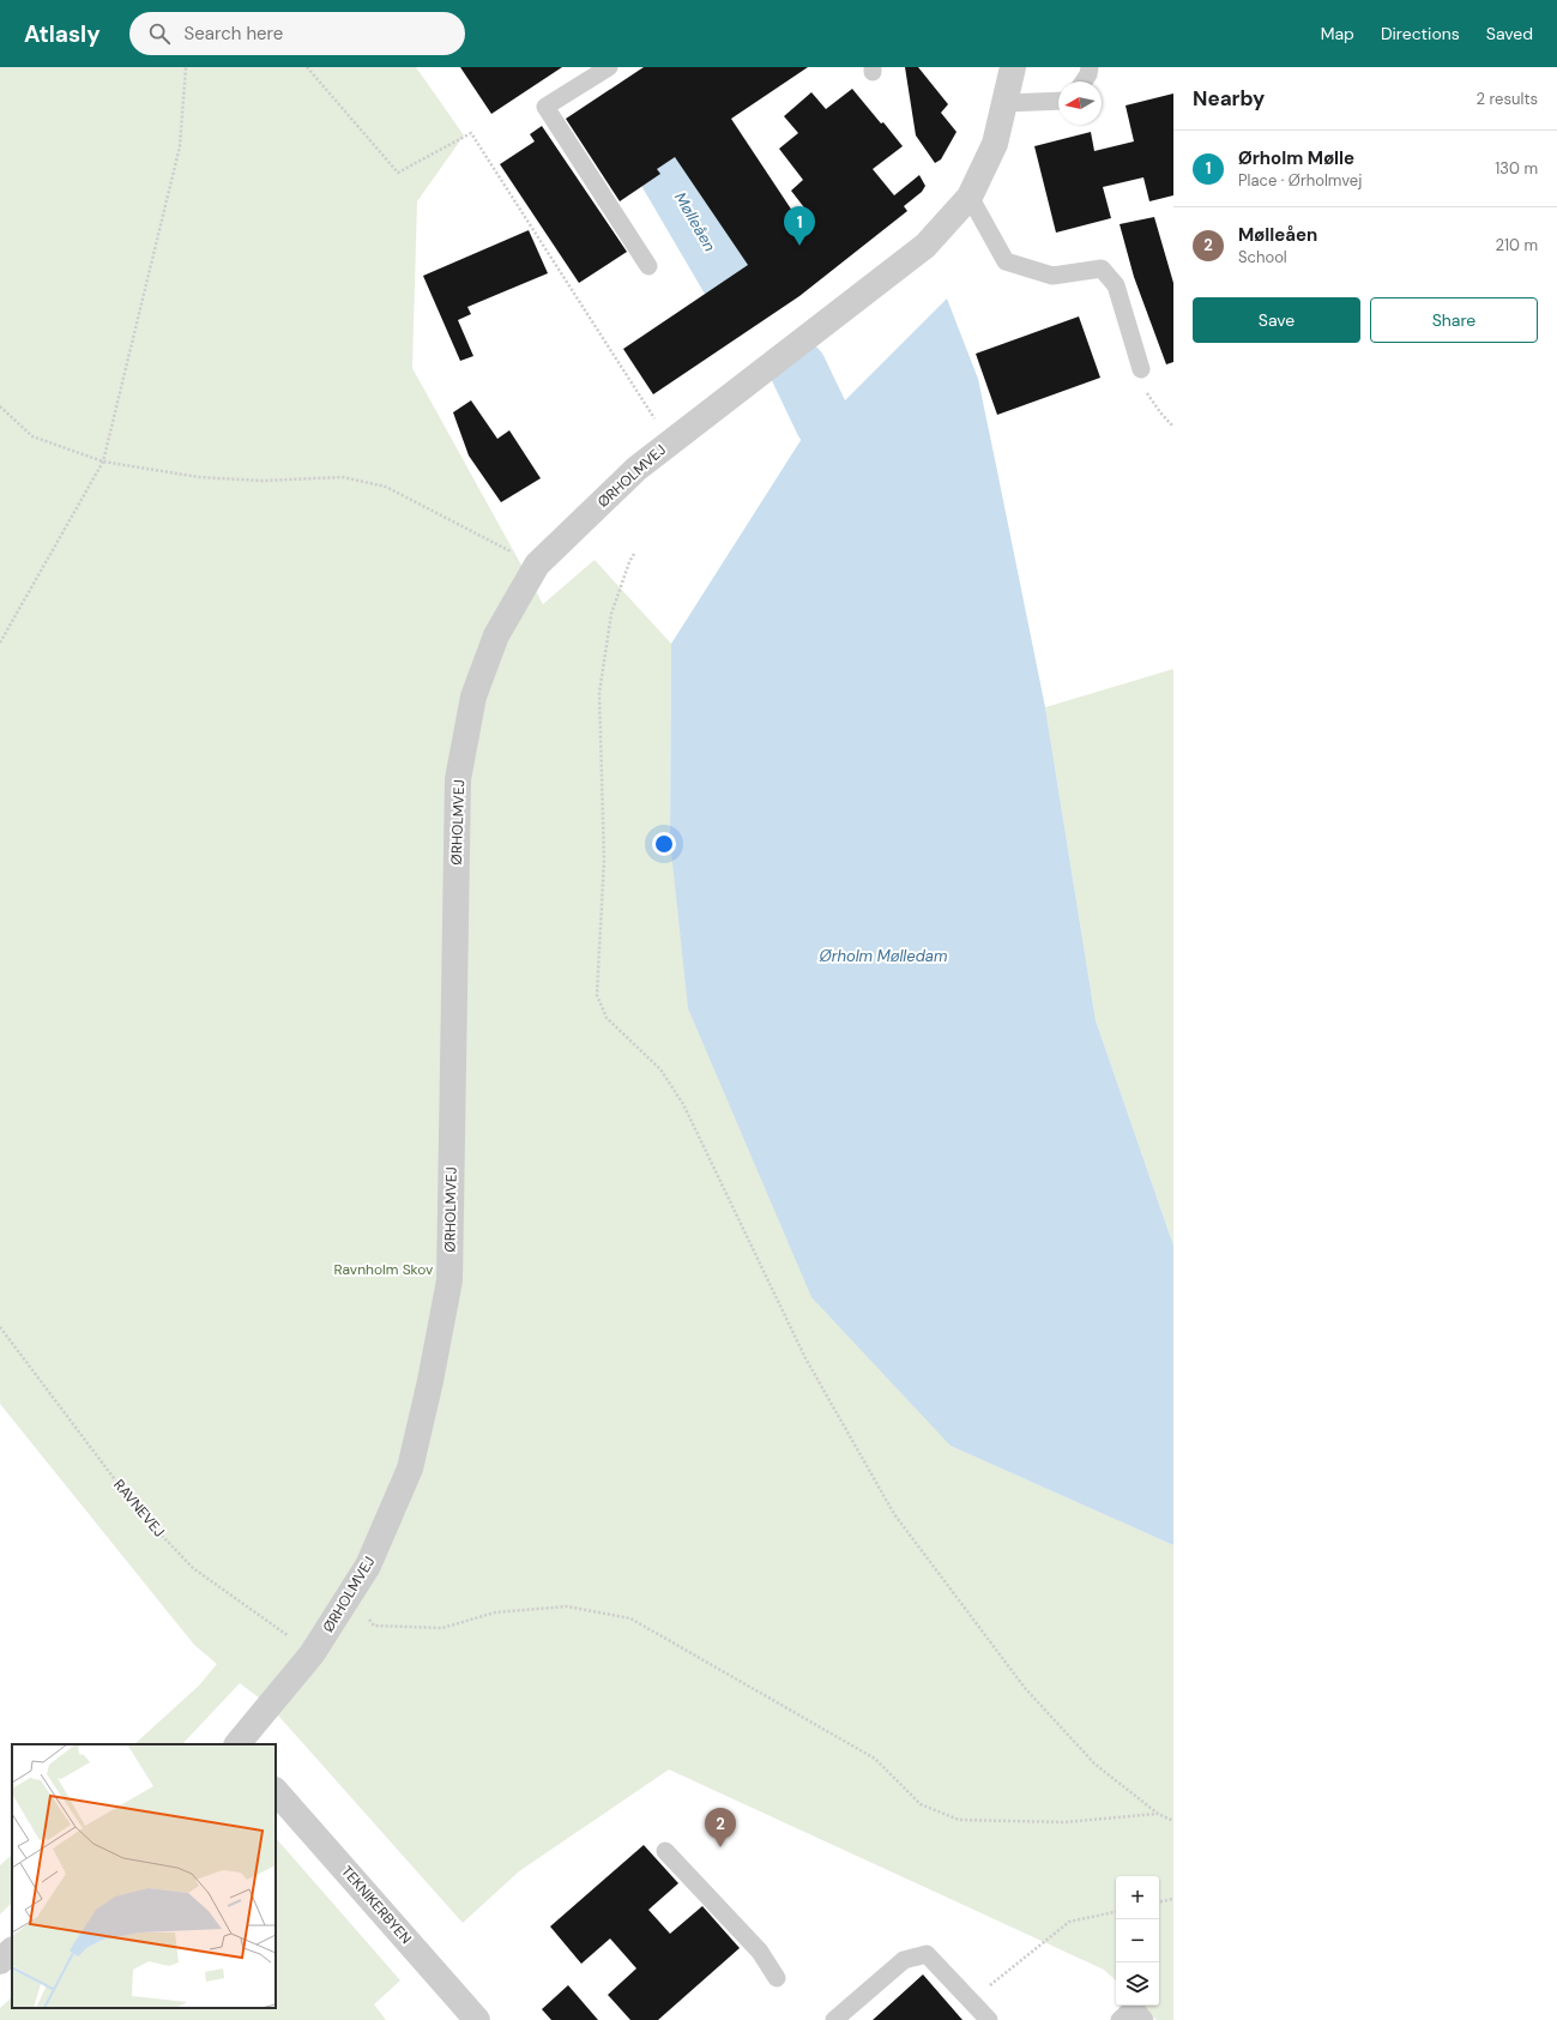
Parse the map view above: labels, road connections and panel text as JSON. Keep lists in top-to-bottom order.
{
  "streets": {
    "street": ["ØRHOLMVEJ", "TEKNIKERBYEN"],
    "path": ["RAVNEVEJ"]
  },
  "crossings": [
    ["ØRHOLMVEJ", "RAVNEVEJ"]
  ],
  "water": ["Mølleåen", "Ørholm Mølledam"],
  "parks": ["Ravnholm Skov"],
  "north": "left",
  "page": {
    "header": "Atlasly",
    "search": "Search here",
    "nav": ["Map", "Directions", "Saved"],
    "heading": ["Nearby", "2 results"],
    "list": [
      {
        "mark": "1",
        "name": "Ørholm Mølle",
        "note": "Place · Ørholmvej",
        "value": "130 m"
      },
      {
        "mark": "2",
        "name": "Mølleåen",
        "note": "School",
        "value": "210 m"
      }
    ],
    "pins": ["1", "2"],
    "buttons": ["Save", "Share"],
    "map_buttons": ["+", "−"]
  }
}
